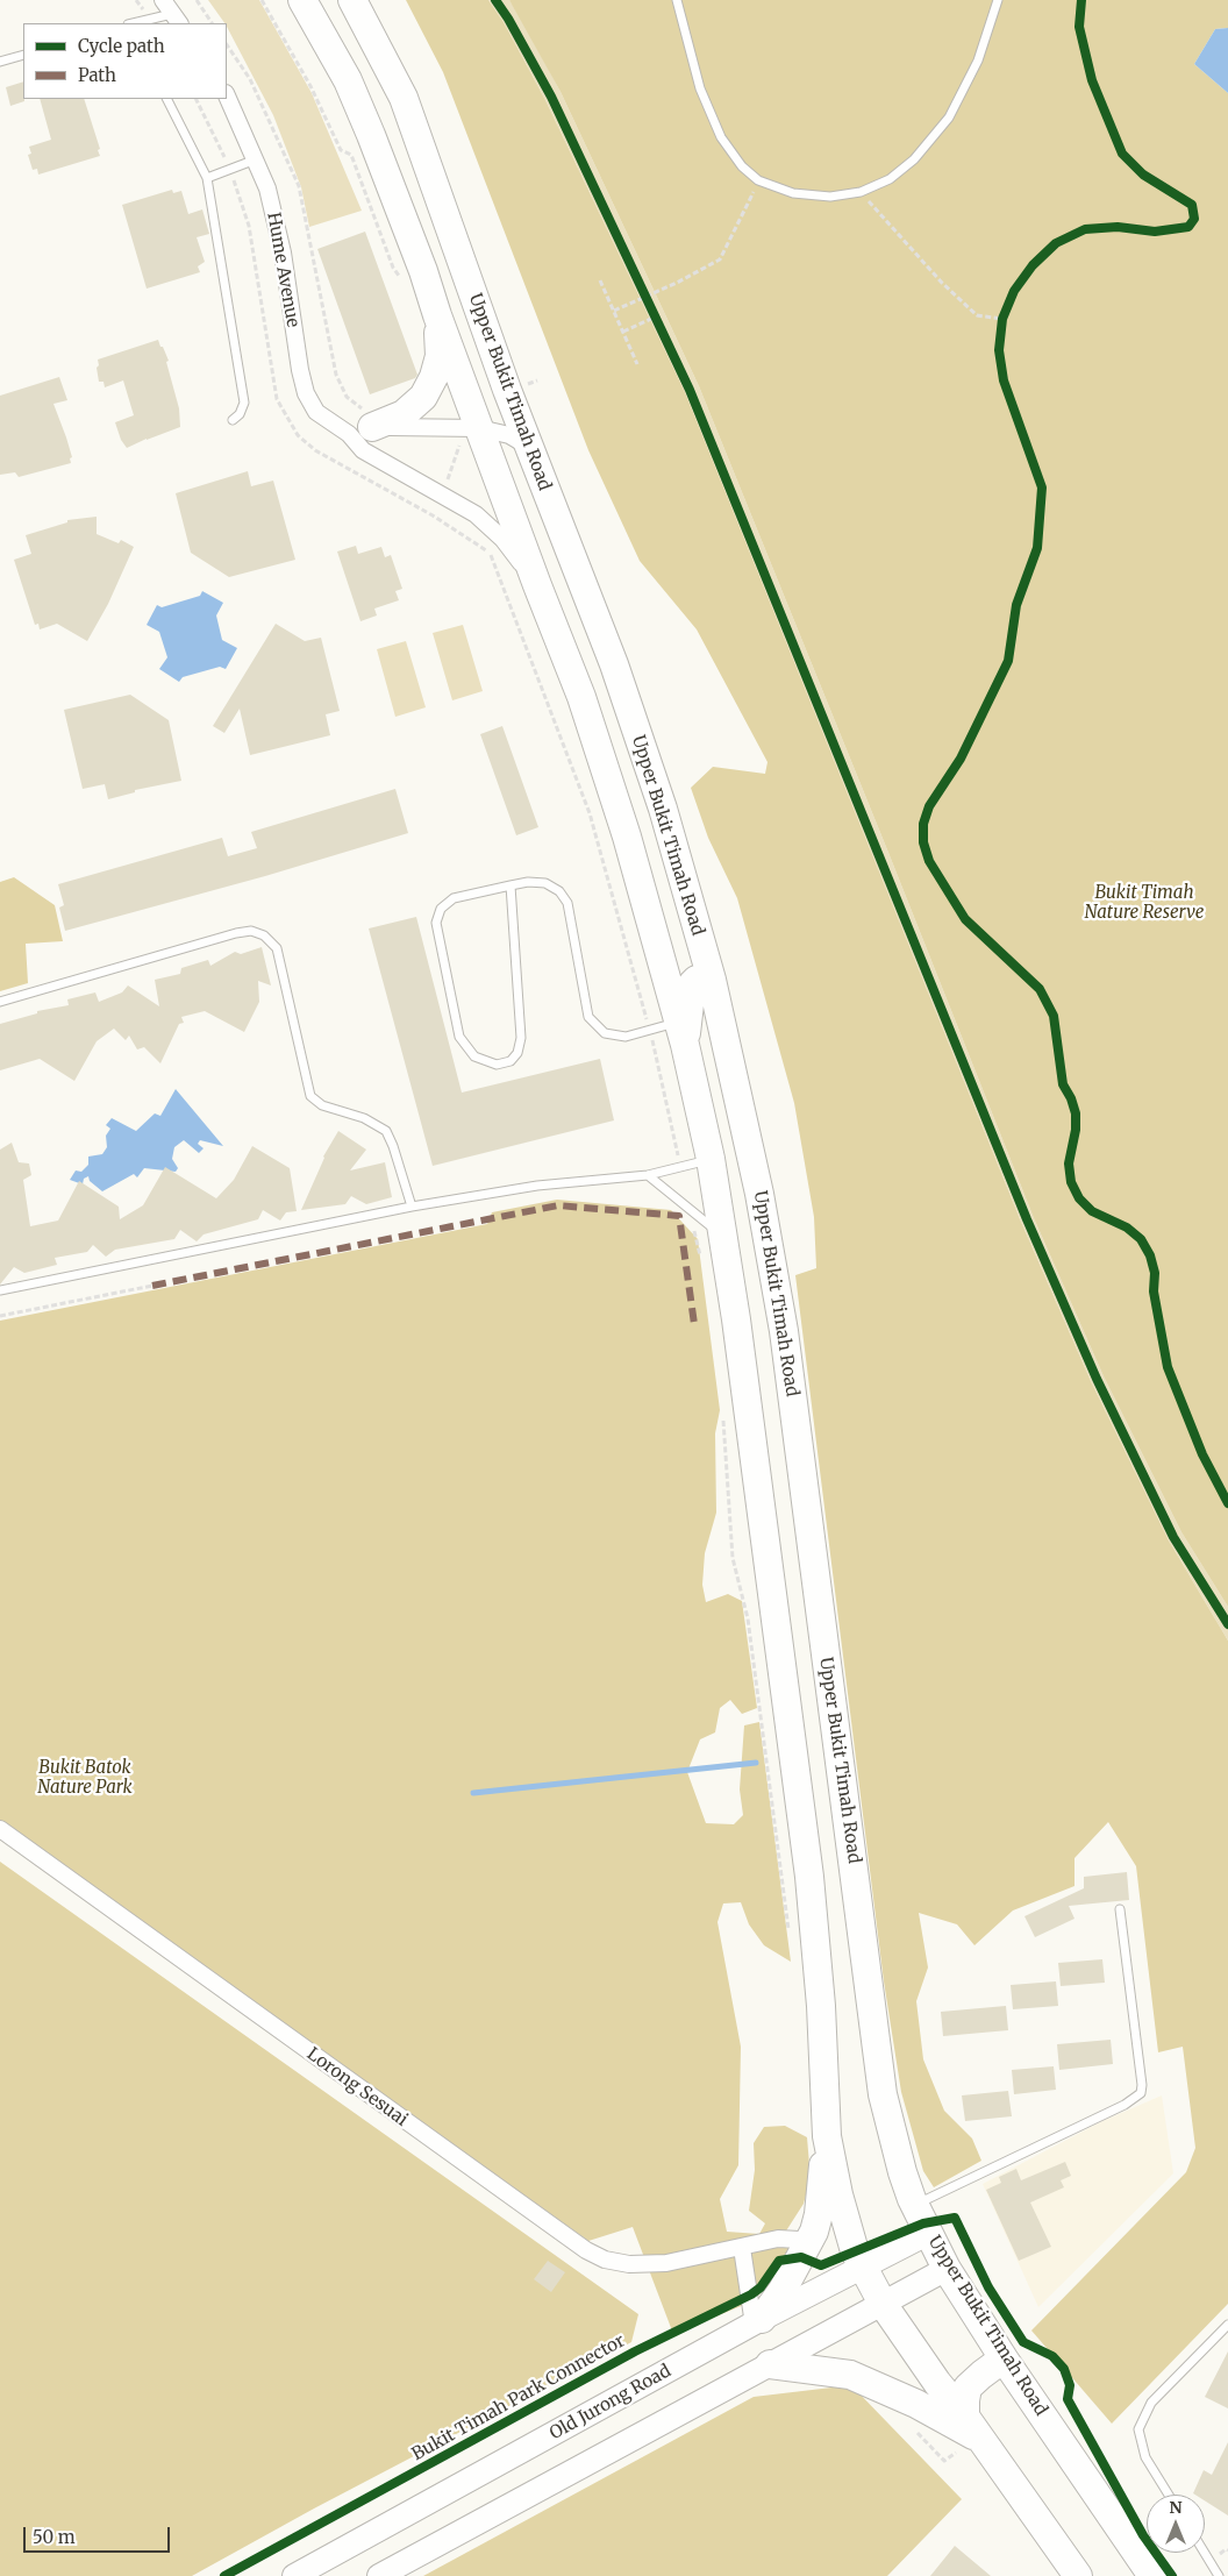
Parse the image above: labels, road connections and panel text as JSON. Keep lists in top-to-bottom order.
{
  "streets": {
    "highway": ["Upper Bukit Timah Road"],
    "main road": ["Old Jurong Road"],
    "street": ["Hume Avenue", "Lorong Sesuai"],
    "cycle path": ["Bukit Timah Park Connector"]
  },
  "crossings": [
    ["Upper Bukit Timah Road", "Old Jurong Road"]
  ],
  "parks": ["Bukit Timah Nature Reserve", "Bukit Batok Nature Park"],
  "legend": ["Cycle path", "Path"],
  "scale_bar": "50 m",
  "north": "top"
}
